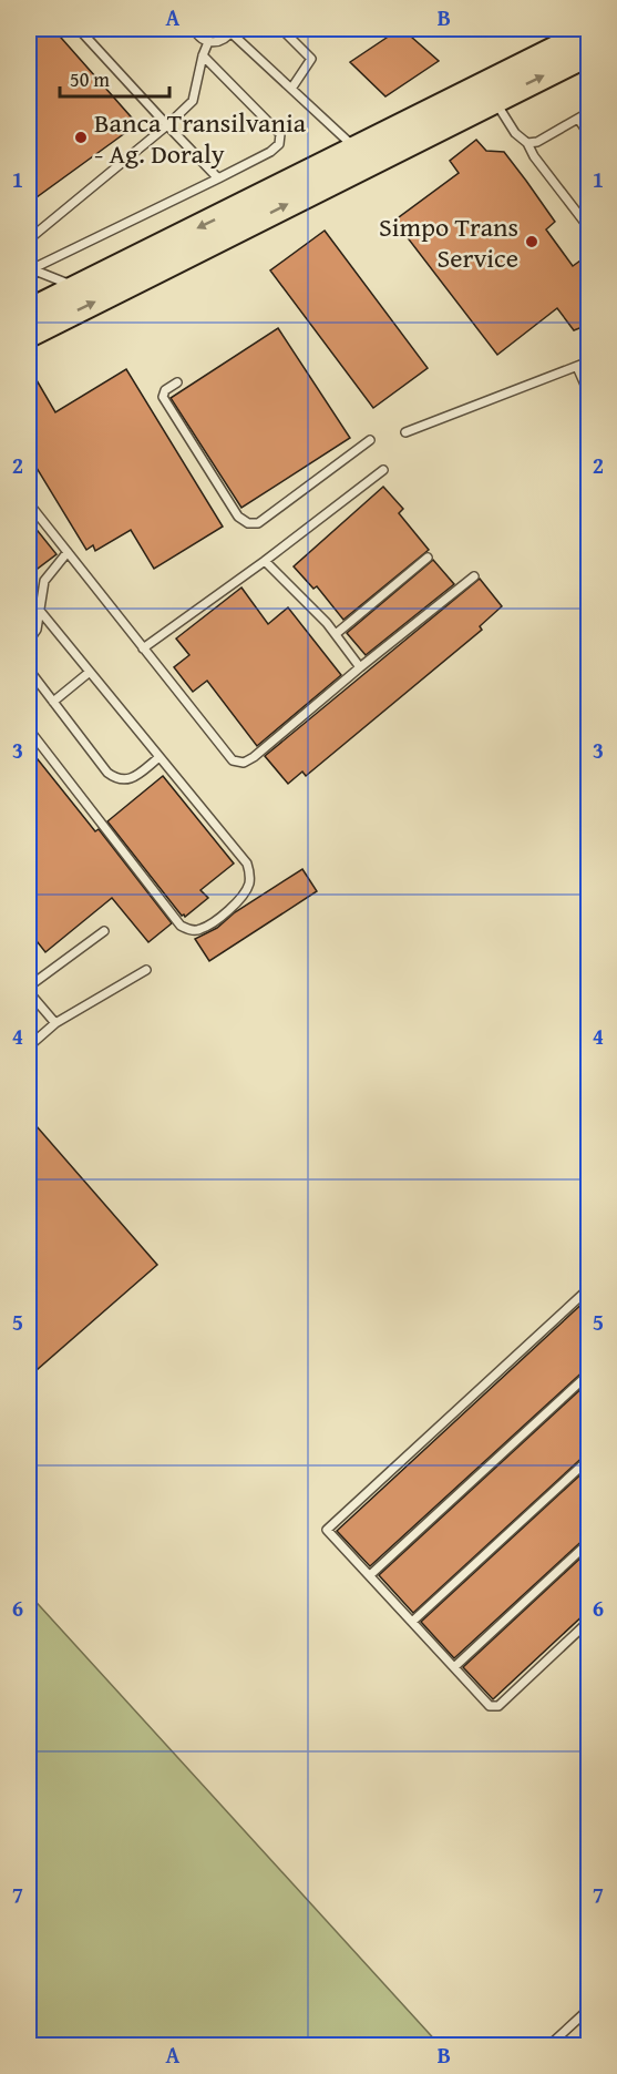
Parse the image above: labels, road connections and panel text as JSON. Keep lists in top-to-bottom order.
{
  "places": ["Banca Transilvania - Ag. Doraly", "Simpo Trans Service"],
  "scale_bar": "50 m",
  "grid": {
    "columns": ["A", "B"],
    "rows": [
      "1",
      "2",
      "3",
      "4",
      "5",
      "6",
      "7"
    ]
  }
}
